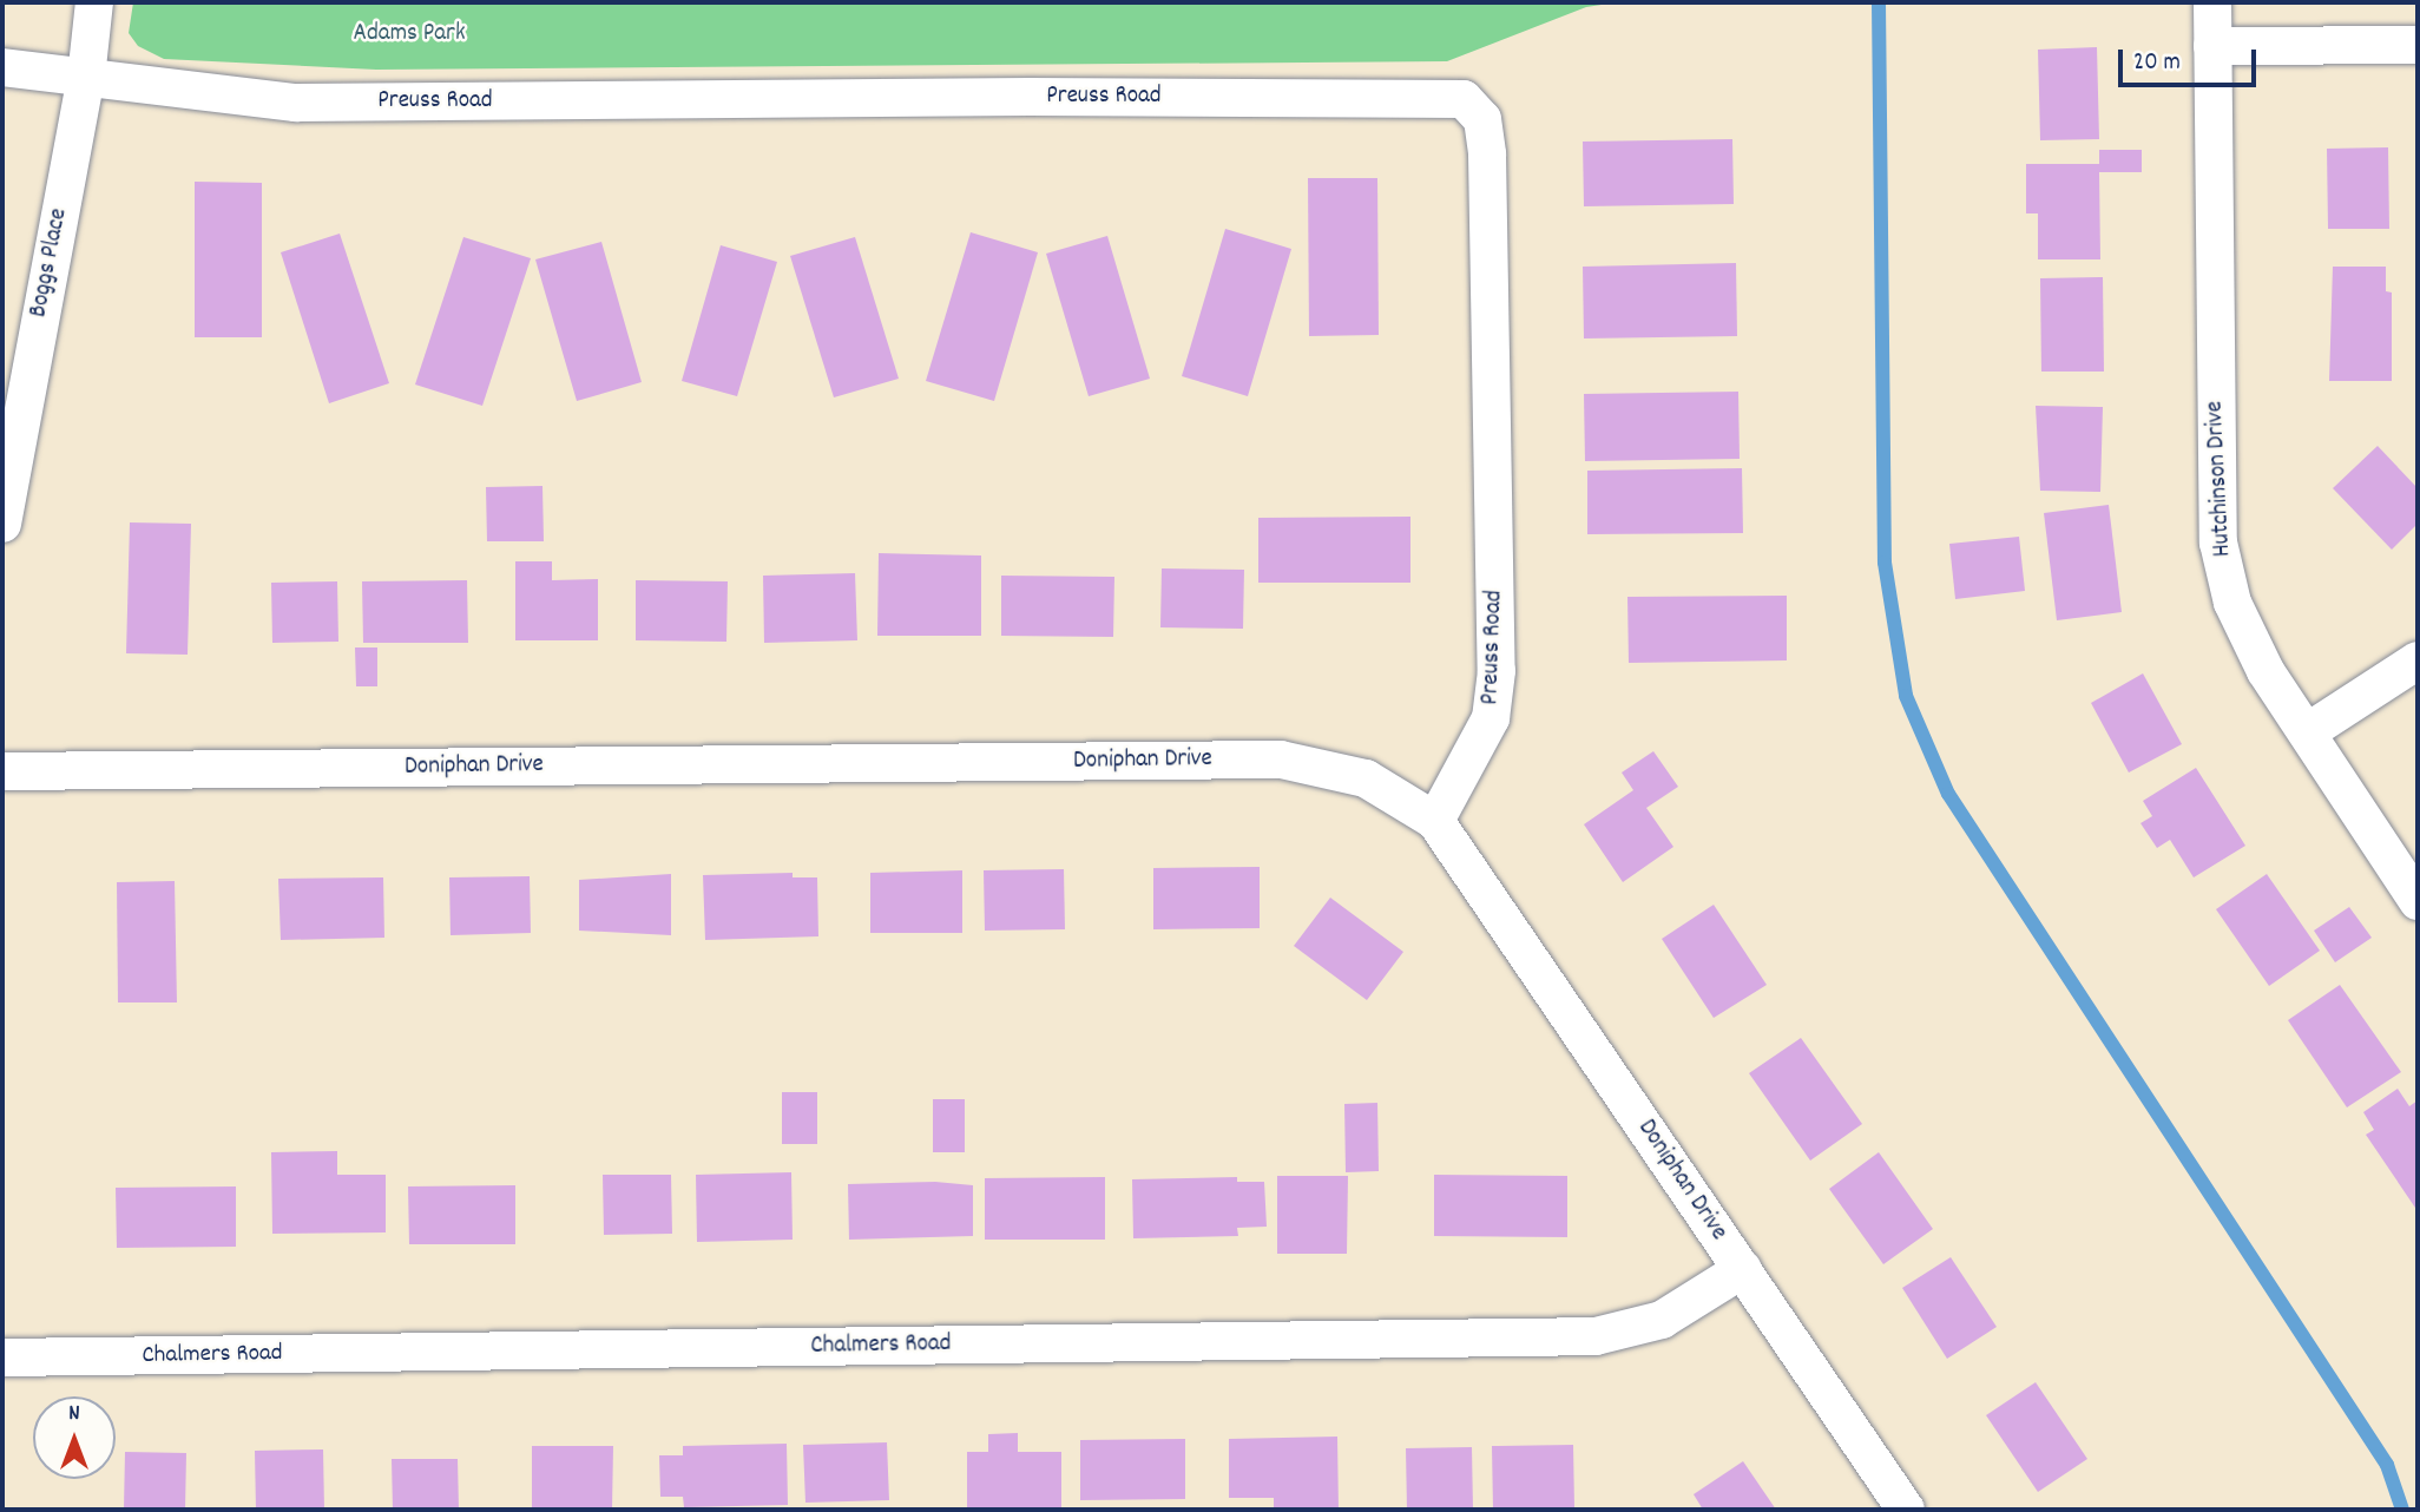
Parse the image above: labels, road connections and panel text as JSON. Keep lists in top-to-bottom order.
{
  "streets": {
    "street": [
      "Preuss Road",
      "Boggs Place",
      "Hutchinson Drive",
      "Doniphan Drive",
      "Chalmers Road"
    ]
  },
  "crossings": [
    ["Preuss Road", "Boggs Place"],
    ["Preuss Road", "Doniphan Drive"],
    ["Doniphan Drive", "Chalmers Road"]
  ],
  "parks": ["Adams Park"],
  "scale_bar": "20 m",
  "north": "top"
}
